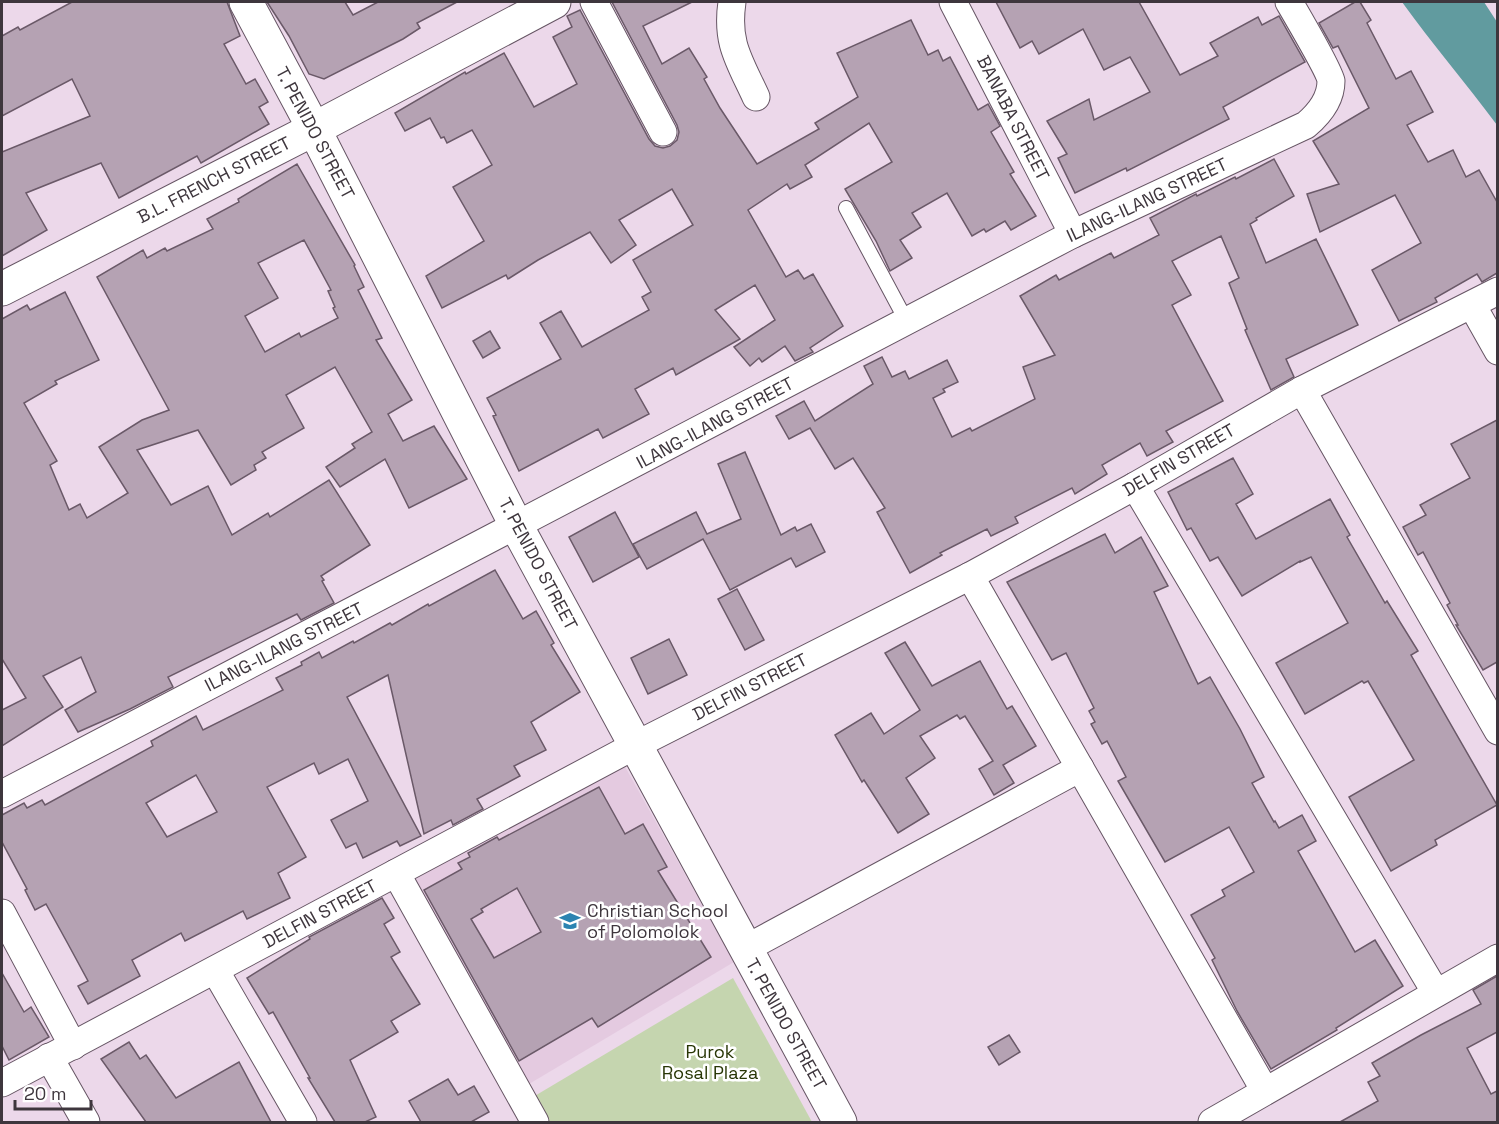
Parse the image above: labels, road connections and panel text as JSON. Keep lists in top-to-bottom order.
{
  "streets": {
    "street": [
      "BANABA STREET",
      "T. PENIDO STREET",
      "B.L. FRENCH STREET",
      "ILANG-ILANG STREET",
      "DELFIN STREET"
    ]
  },
  "crossings": [
    ["BANABA STREET", "ILANG-ILANG STREET"],
    ["T. PENIDO STREET", "B.L. FRENCH STREET"],
    ["T. PENIDO STREET", "ILANG-ILANG STREET"],
    ["T. PENIDO STREET", "DELFIN STREET"]
  ],
  "parks": ["Purok Rosal Plaza"],
  "places": {
    "school or university": ["Christian School of Polomolok"]
  },
  "scale_bar": "20 m"
}
